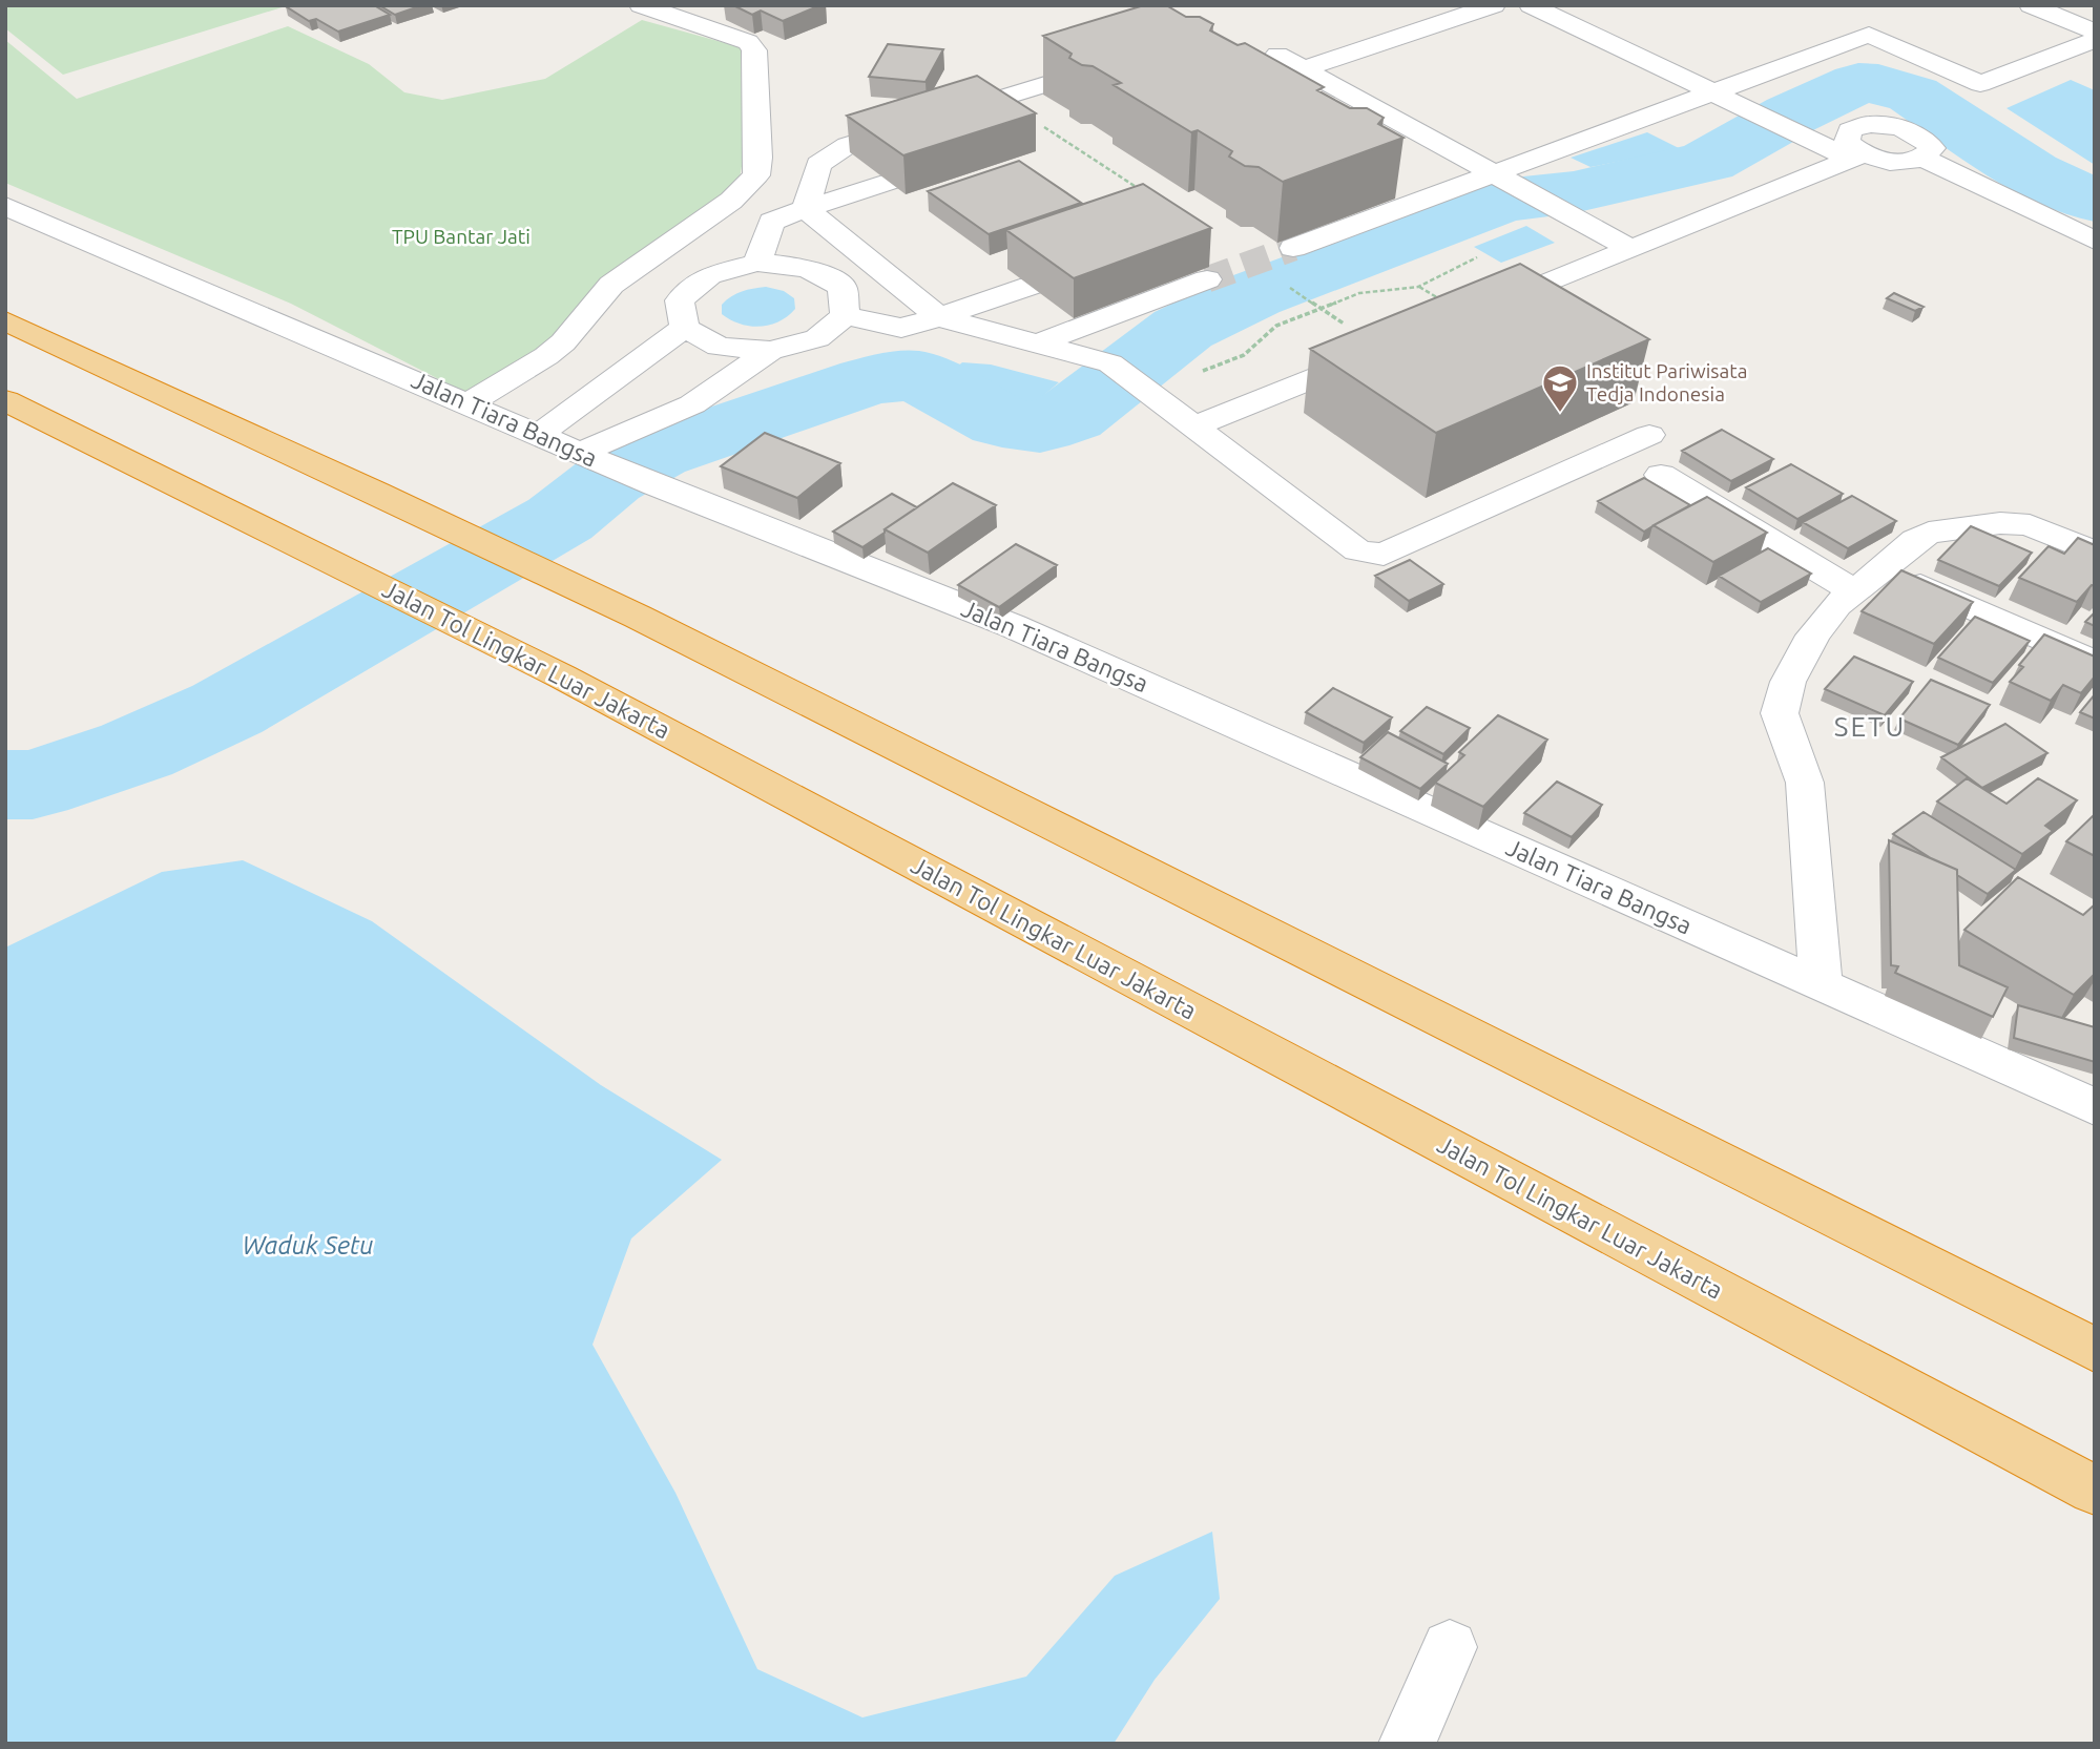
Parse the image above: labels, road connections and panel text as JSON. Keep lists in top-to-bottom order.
{
  "streets": {
    "highway": ["Jalan Tol Lingkar Luar Jakarta"],
    "street": ["Jalan Tiara Bangsa"]
  },
  "districts": ["SETU"],
  "water": ["Waduk Setu"],
  "parks": ["TPU Bantar Jati"],
  "places": {
    "school or university": ["Institut Pariwisata Tedja Indonesia"]
  }
}
